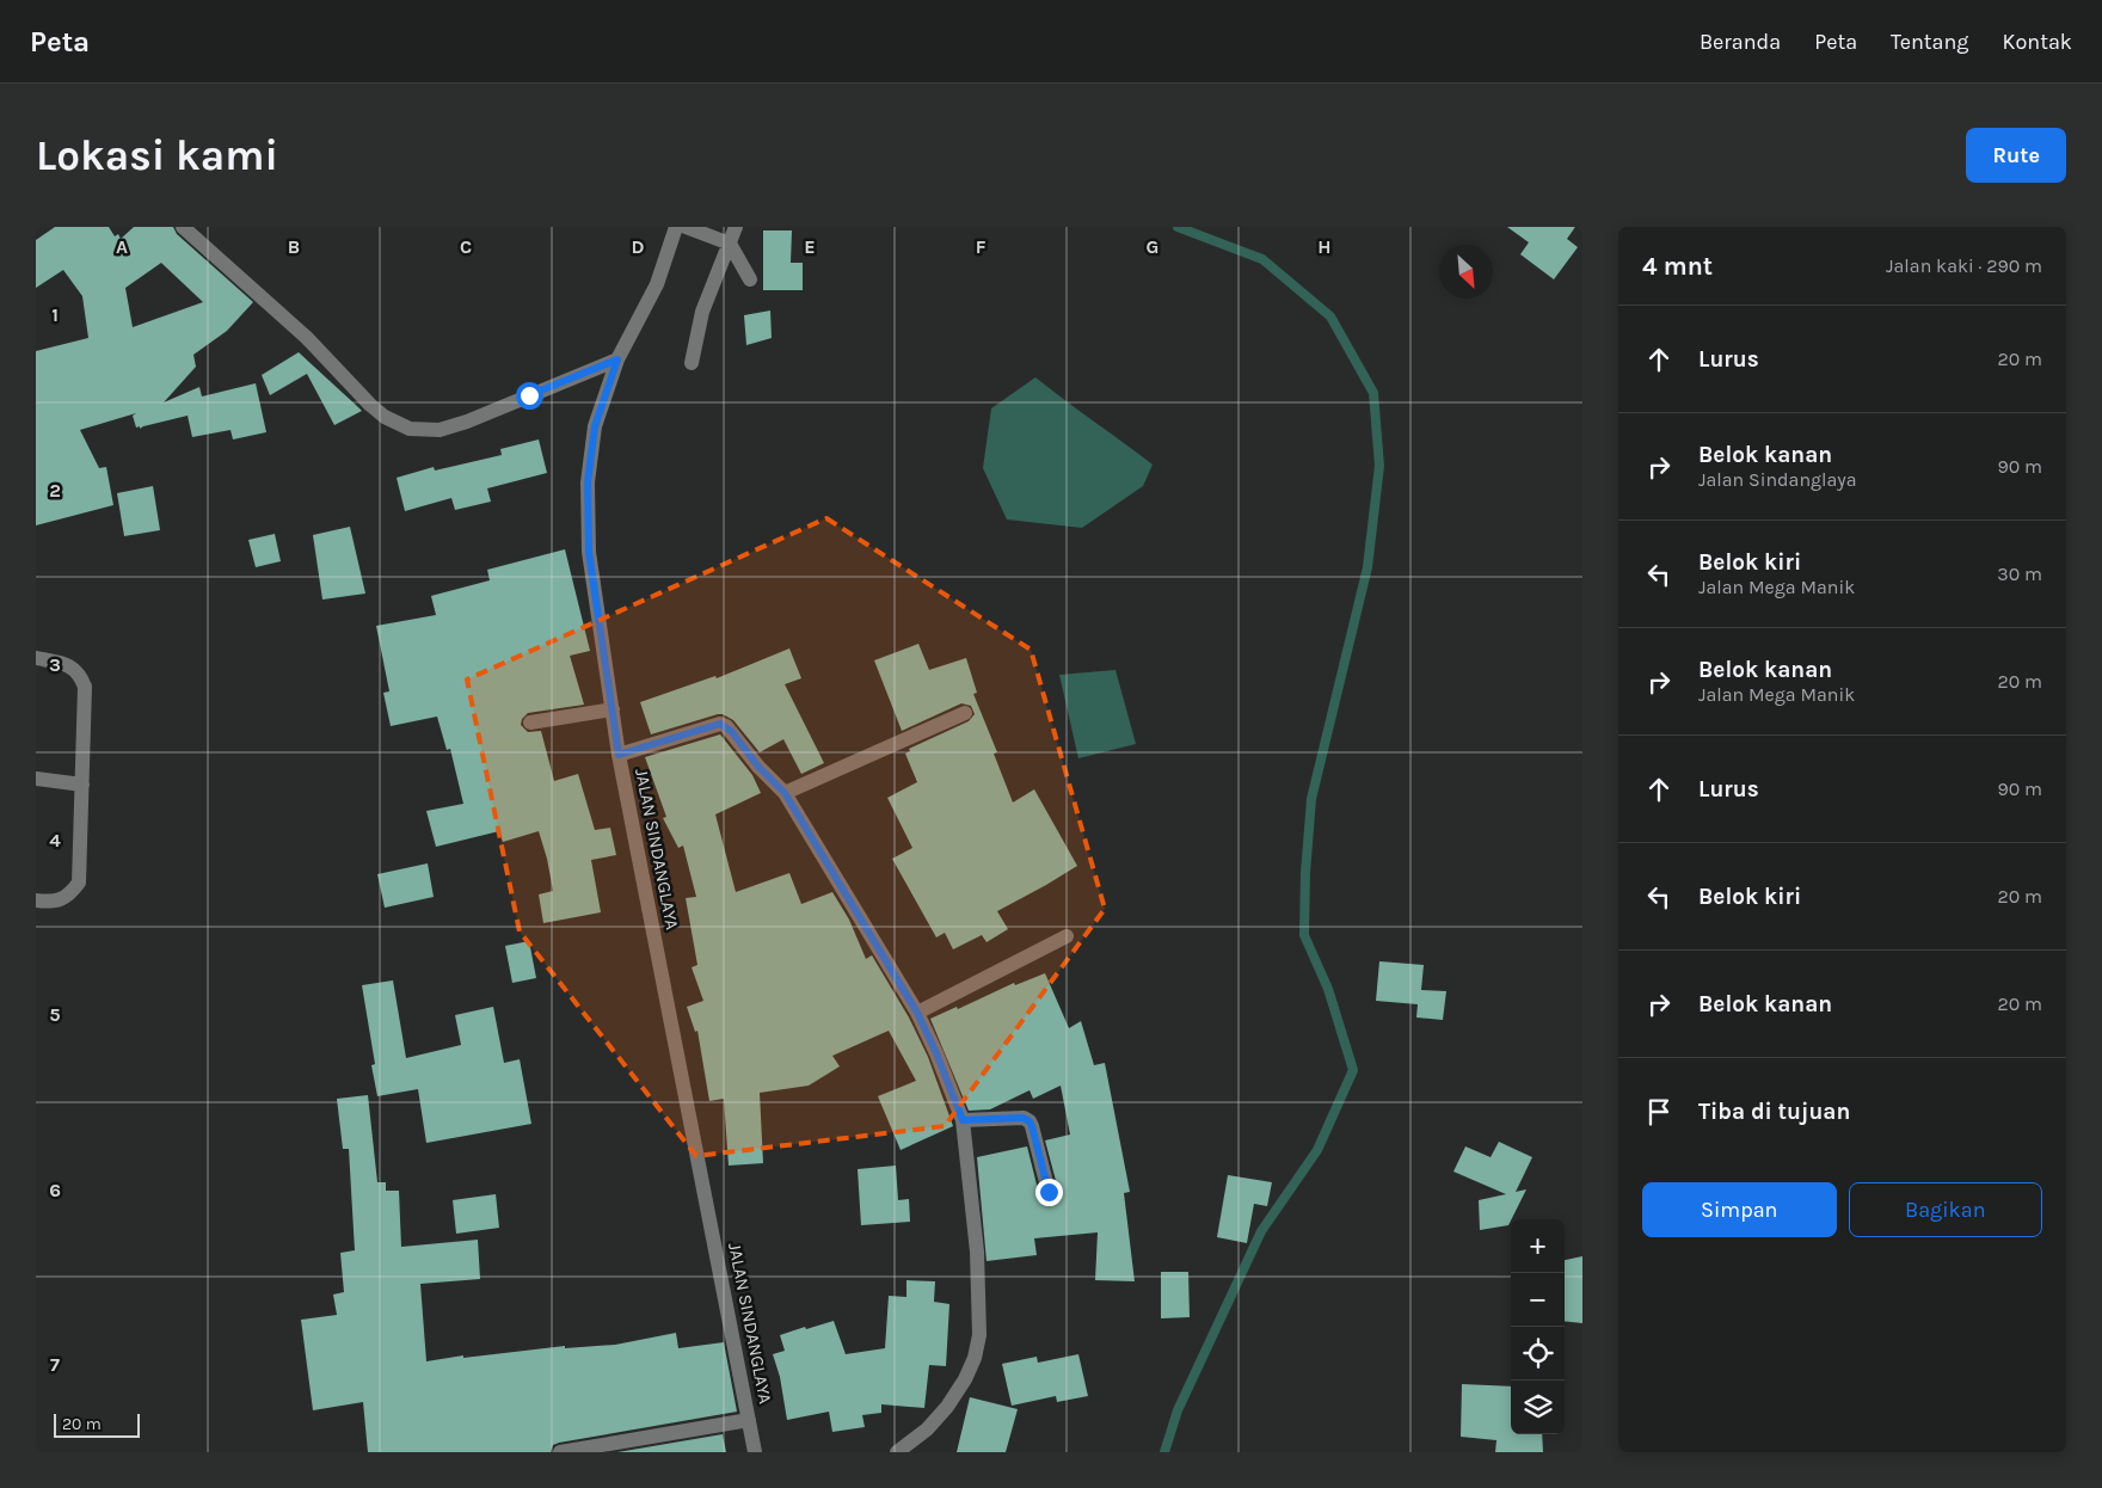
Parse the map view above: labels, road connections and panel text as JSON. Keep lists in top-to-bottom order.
{
  "streets": {
    "street": ["JALAN SINDANGLAYA"]
  },
  "scale_bar": "20 m",
  "north": "bottom right",
  "page": {
    "header": "Peta",
    "nav": [
      "Beranda",
      "Peta",
      "Tentang",
      "Kontak"
    ],
    "buttons": [
      "Rute",
      ["Simpan", "Bagikan"]
    ],
    "title": "Lokasi kami",
    "heading": ["4 mnt", "Jalan kaki · 290 m"],
    "list": [
      ["Lurus", "20 m"],
      ["Belok kanan", "Jalan Sindanglaya", "90 m"],
      ["Belok kiri", "Jalan Mega Manik", "30 m"],
      ["Belok kanan", "Jalan Mega Manik", "20 m"],
      ["Lurus", "90 m"],
      ["Belok kiri", "20 m"],
      ["Belok kanan", "20 m"],
      "Tiba di tujuan"
    ],
    "map_buttons": ["+", "−"],
    "scale": "20 m"
  },
  "grid": {
    "columns": [
      "A",
      "B",
      "C",
      "D",
      "E",
      "F",
      "G",
      "H"
    ],
    "rows": [
      "1",
      "2",
      "3",
      "4",
      "5",
      "6",
      "7"
    ]
  }
}
